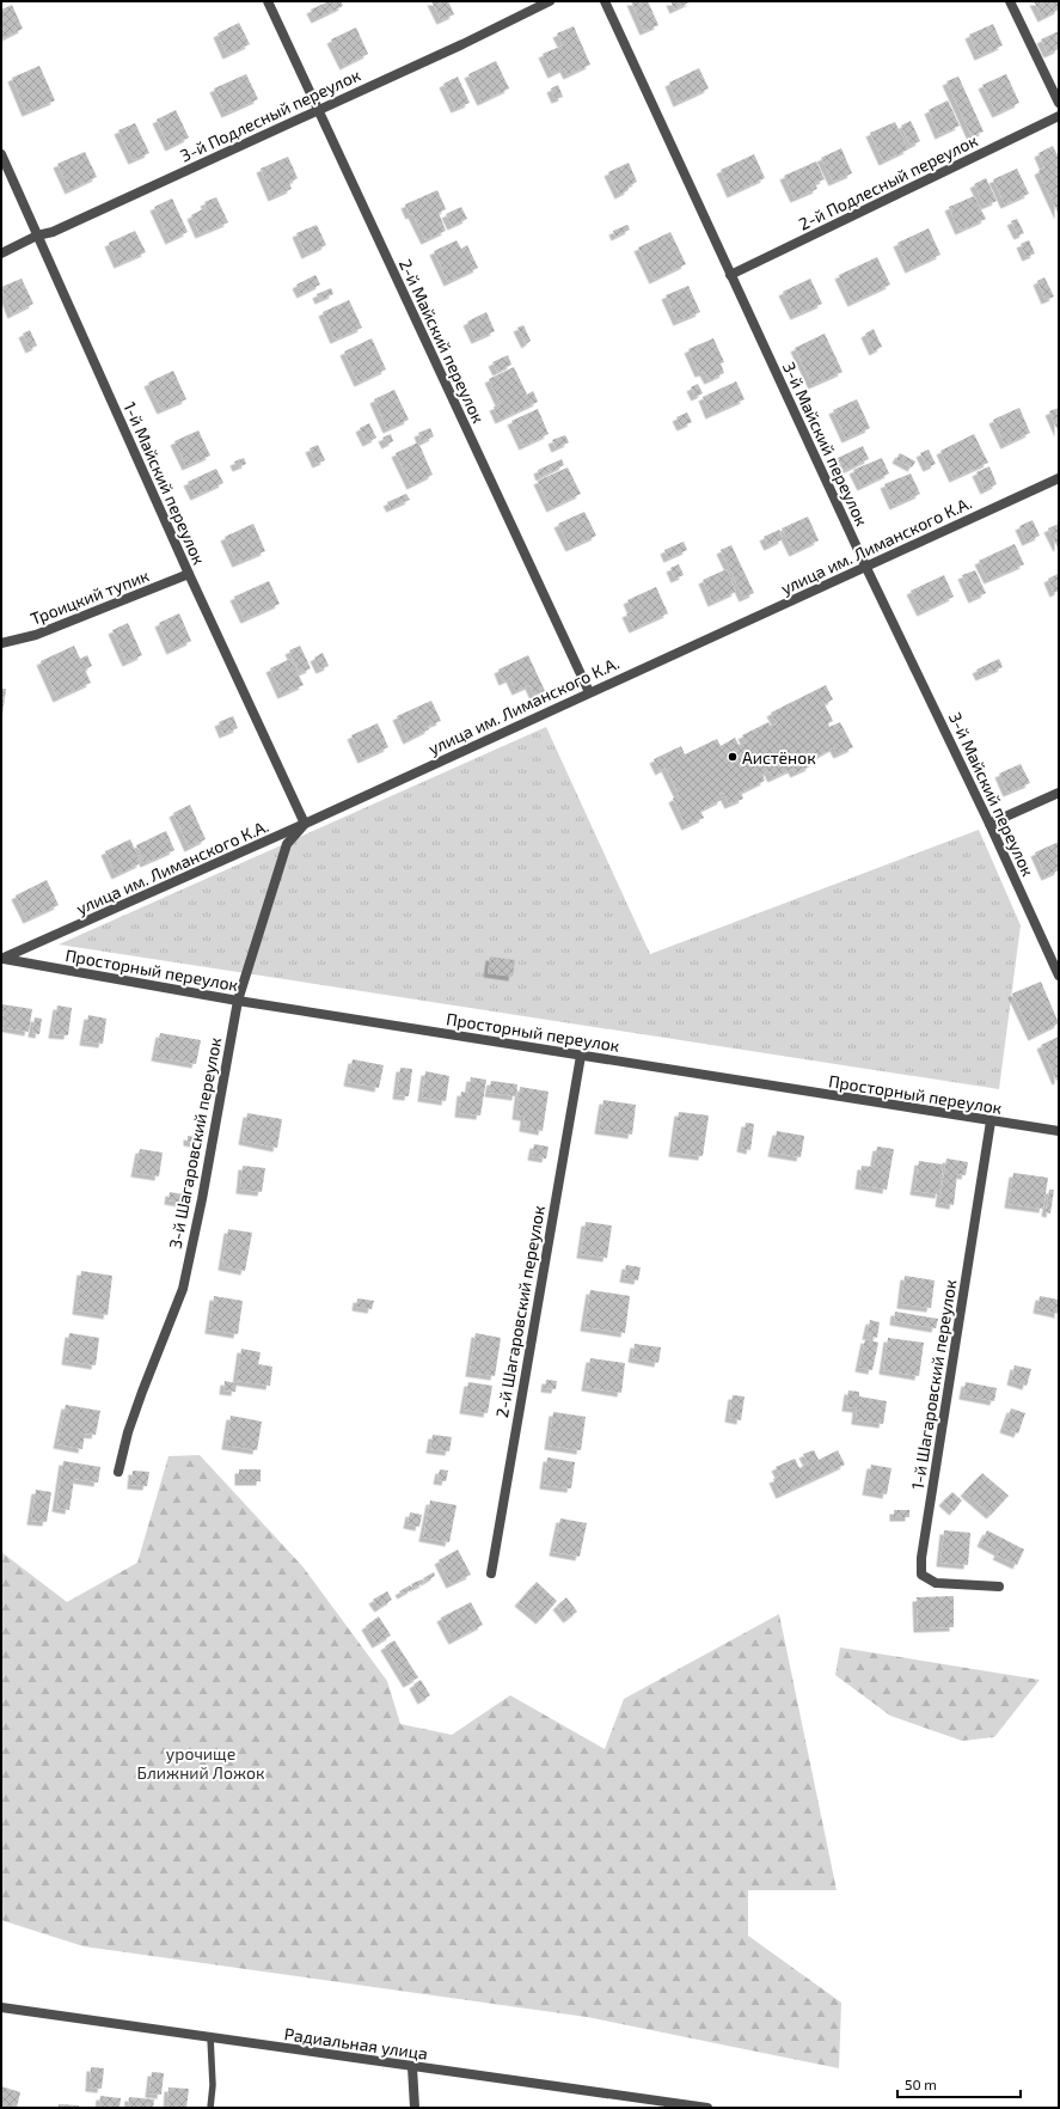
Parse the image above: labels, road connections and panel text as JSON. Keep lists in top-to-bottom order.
{
  "streets": {
    "street": [
      "3-й Подлесный переулок",
      "2-й Подлесный переулок",
      "2-й Майский переулок",
      "3-й Майский переулок",
      "1-й Майский переулок",
      "улица им. Лиманского К.А.",
      "Троицкий тупик",
      "Просторный переулок",
      "3-й Шагаровский переулок",
      "2-й Шагаровский переулок",
      "1-й Шагаровский переулок",
      "Радиальная улица"
    ]
  },
  "crossings": [
    ["3-й Подлесный переулок", "2-й Майский переулок"],
    ["3-й Подлесный переулок", "1-й Майский переулок"],
    ["2-й Подлесный переулок", "3-й Майский переулок"],
    ["2-й Майский переулок", "улица им. Лиманского К.А."],
    ["3-й Майский переулок", "улица им. Лиманского К.А."],
    ["1-й Майский переулок", "улица им. Лиманского К.А."],
    ["1-й Майский переулок", "Троицкий тупик"],
    ["1-й Майский переулок", "3-й Шагаровский переулок"],
    ["улица им. Лиманского К.А.", "Просторный переулок"],
    ["улица им. Лиманского К.А.", "3-й Шагаровский переулок"],
    ["Просторный переулок", "3-й Шагаровский переулок"],
    ["Просторный переулок", "2-й Шагаровский переулок"],
    ["Просторный переулок", "1-й Шагаровский переулок"]
  ],
  "parks": ["урочище Ближний Ложок"],
  "places": ["Аистёнок"],
  "scale_bar": "50 m"
}
